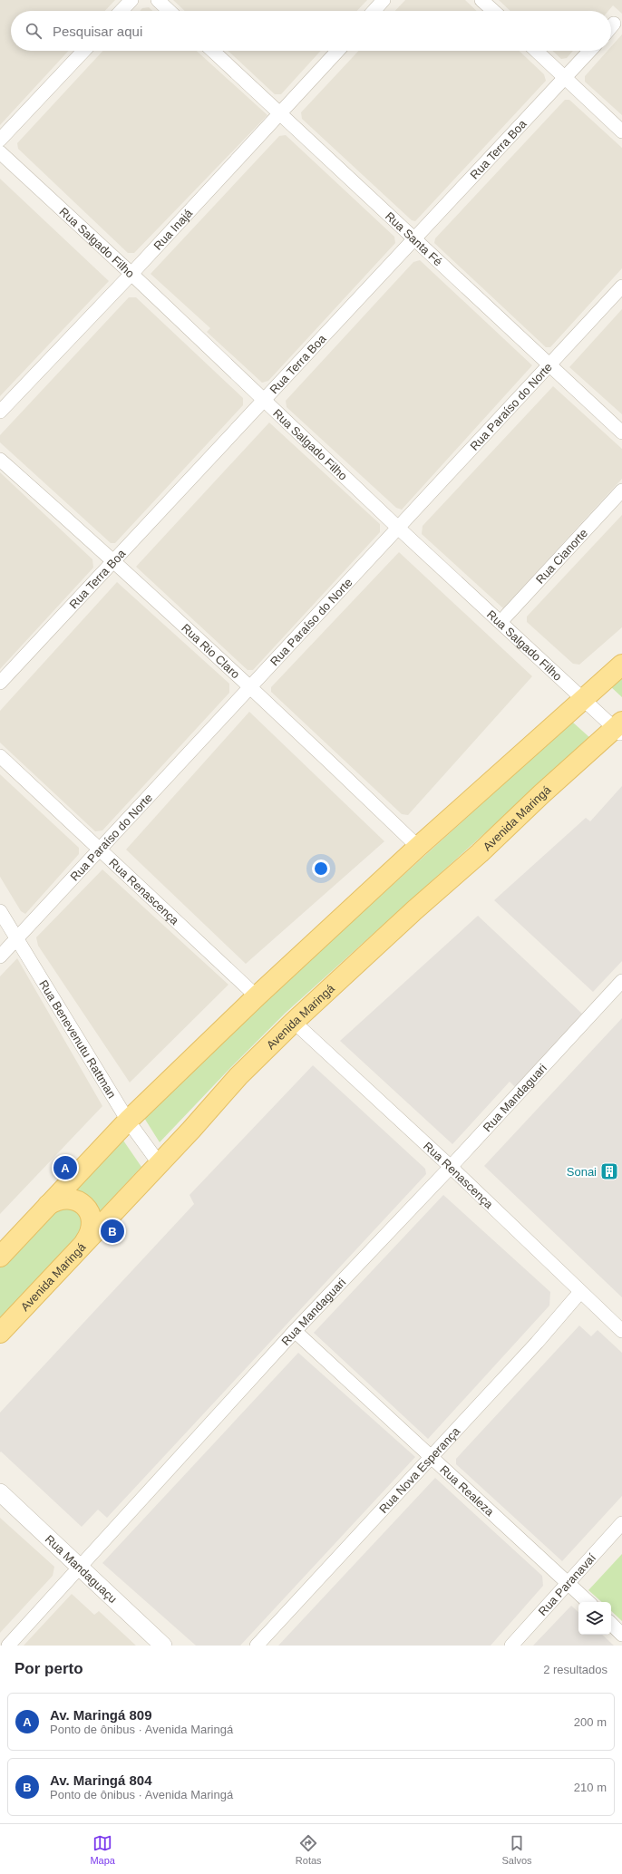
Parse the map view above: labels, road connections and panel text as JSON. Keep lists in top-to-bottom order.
{
  "streets": {
    "main road": ["Avenida Maringá"],
    "street": [
      "Rua Terra Boa",
      "Rua Inajá",
      "Rua Santa Fé",
      "Rua Salgado Filho",
      "Rua Paraíso do Norte",
      "Rua Cianorte",
      "Rua Rio Claro",
      "Rua Renascença",
      "Rua Benevenutu Rattman",
      "Rua Mandaguari",
      "Rua Nova Esperança",
      "Rua Realeza",
      "Rua Mandaguaçu",
      "Rua Paranavaí"
    ]
  },
  "crossings": [
    ["Rua Terra Boa", "Rua Santa Fé"],
    ["Rua Terra Boa", "Rua Salgado Filho"],
    ["Rua Terra Boa", "Rua Rio Claro"],
    ["Rua Inajá", "Rua Santa Fé"],
    ["Rua Inajá", "Rua Salgado Filho"],
    ["Rua Santa Fé", "Rua Paraíso do Norte"],
    ["Rua Salgado Filho", "Rua Paraíso do Norte"],
    ["Rua Salgado Filho", "Rua Cianorte"],
    ["Rua Salgado Filho", "Avenida Maringá"],
    ["Rua Paraíso do Norte", "Rua Rio Claro"],
    ["Rua Paraíso do Norte", "Rua Renascença"],
    ["Rua Paraíso do Norte", "Rua Benevenutu Rattman"],
    ["Avenida Maringá", "Rua Renascença"],
    ["Avenida Maringá", "Rua Benevenutu Rattman"],
    ["Rua Renascença", "Rua Mandaguari"],
    ["Rua Renascença", "Rua Nova Esperança"],
    ["Rua Mandaguari", "Rua Realeza"],
    ["Rua Mandaguari", "Rua Mandaguaçu"],
    ["Rua Nova Esperança", "Rua Realeza"],
    ["Rua Realeza", "Rua Paranavaí"]
  ],
  "places": {
    "building": ["Sonai"]
  },
  "page": {
    "search": "Pesquisar aqui",
    "pins": ["A", "B"],
    "heading": ["Por perto", "2 resultados"],
    "list": [
      {
        "mark": "A",
        "name": "Av. Maringá 809",
        "note": "Ponto de ônibus · Avenida Maringá",
        "value": "200 m"
      },
      {
        "mark": "B",
        "name": "Av. Maringá 804",
        "note": "Ponto de ônibus · Avenida Maringá",
        "value": "210 m"
      }
    ],
    "nav": ["Mapa", "Rotas", "Salvos"]
  }
}
